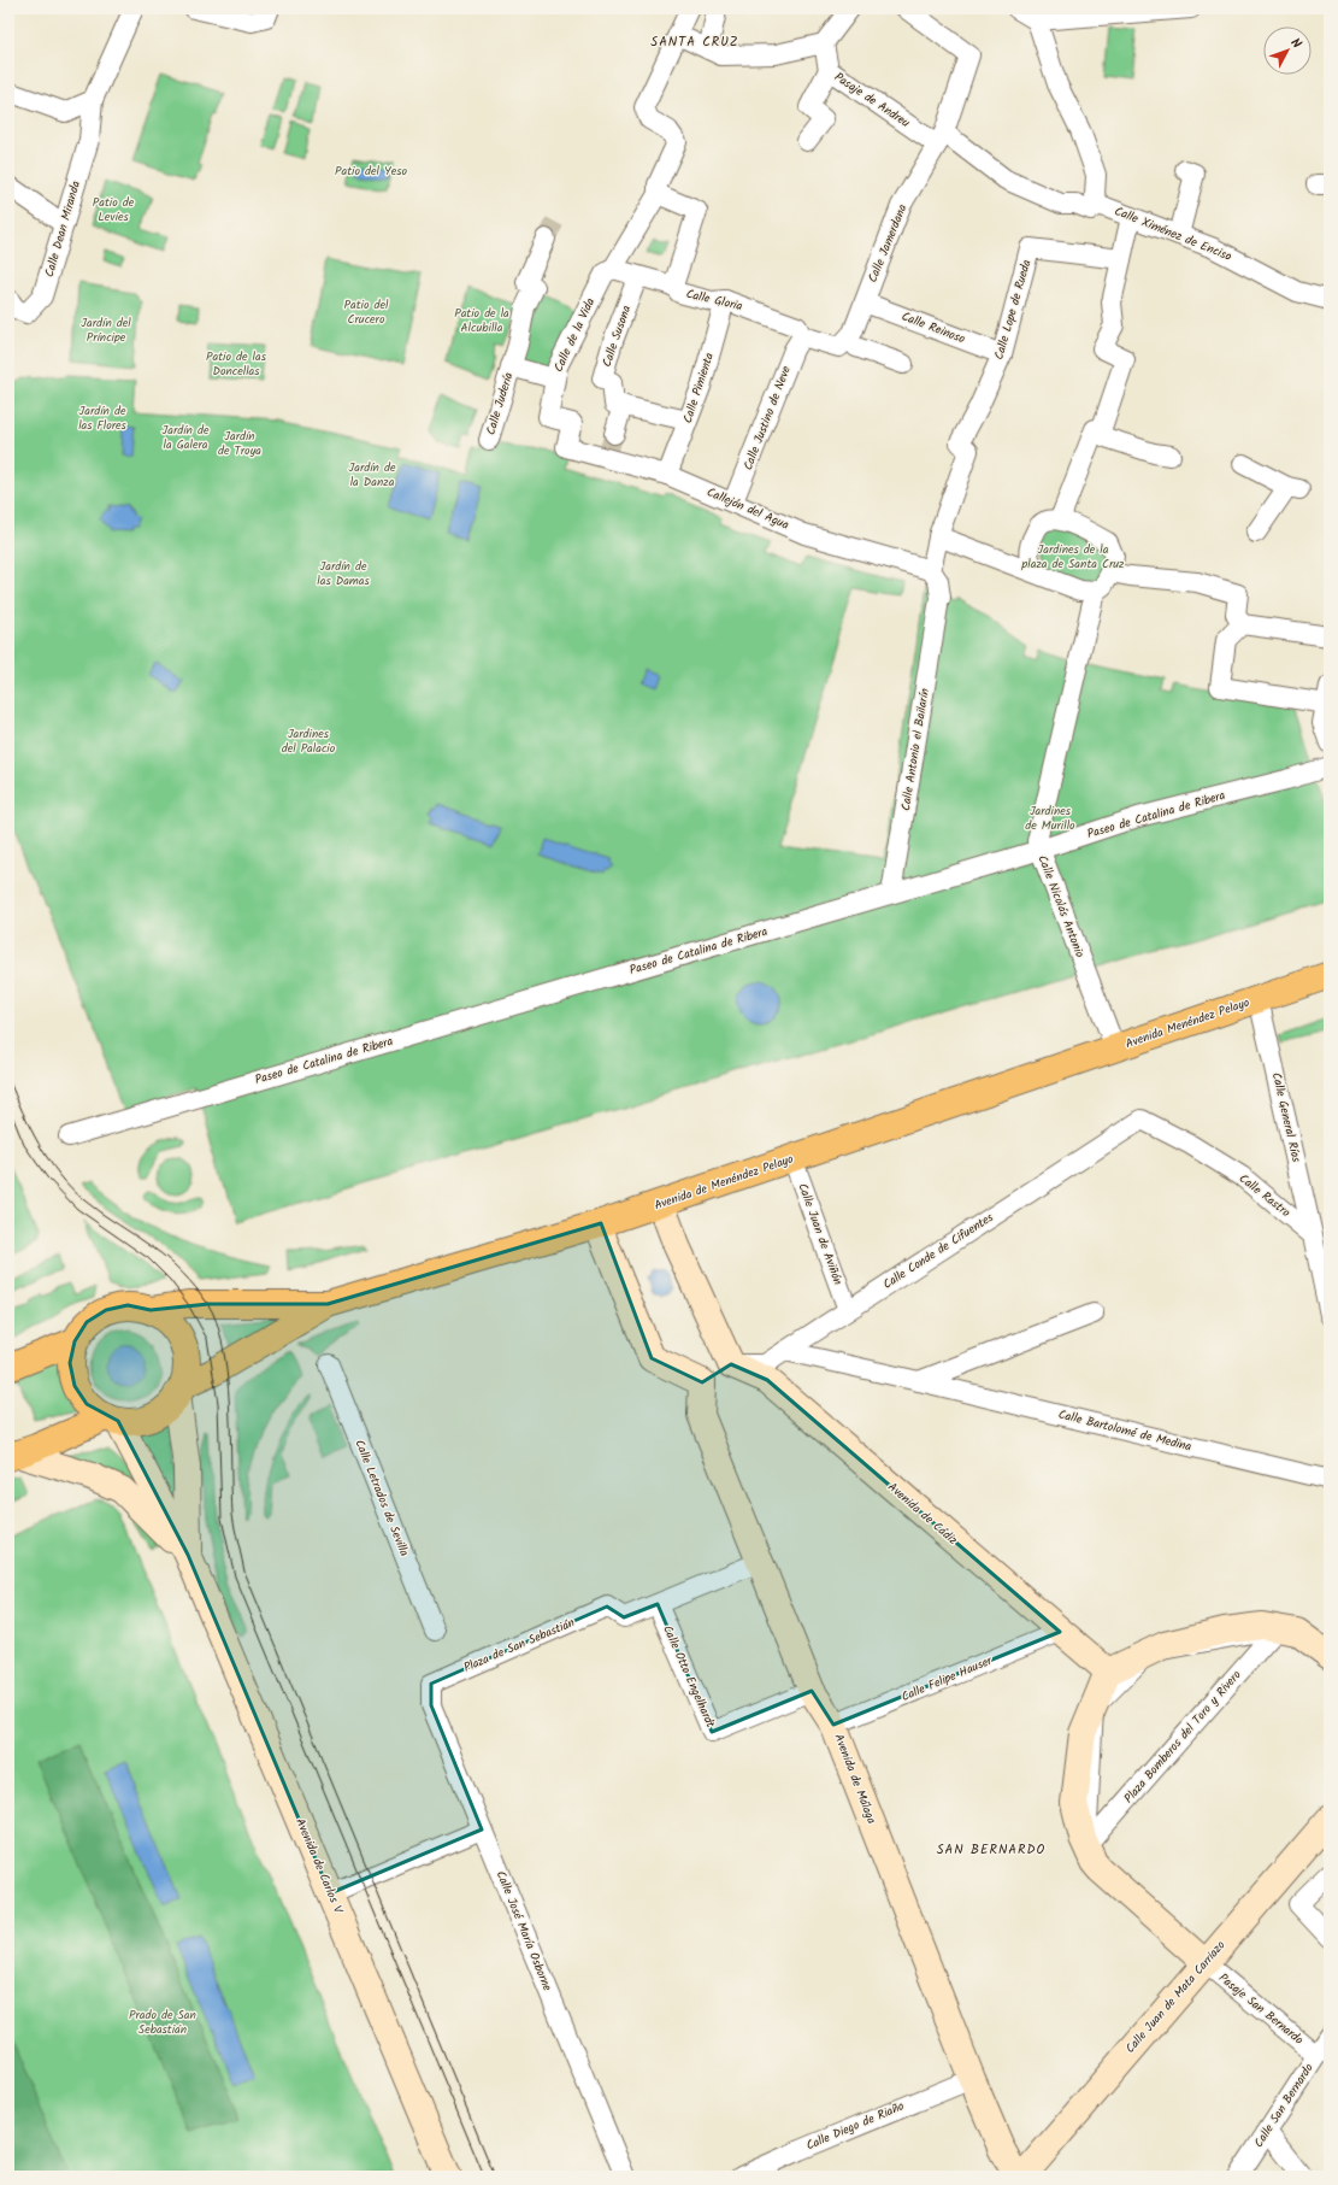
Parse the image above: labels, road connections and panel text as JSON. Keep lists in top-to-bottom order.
{
  "streets": {
    "main road": ["Avenida Menéndez Pelayo", "Avenida de Menéndez Pelayo"],
    "street": [
      "Pasaje de Andreu",
      "Calle Dean Miranda",
      "Calle Ximénez de Enciso",
      "Calle Jamerdana",
      "Calle Gloria",
      "Calle Lope de Rueda",
      "Calle Reinoso",
      "Calle de la Vida",
      "Calle Susona",
      "Calle Pimienta",
      "Calle Judería",
      "Calle Justino de Neve",
      "Callejón del Agua",
      "Calle Antonio el Bailarín",
      "Paseo de Catalina de Ribera",
      "Calle Nicolás Antonio",
      "Calle General Ríos",
      "Calle Rastro",
      "Calle Juan de Aviñón",
      "Calle Conde de Cifuentes",
      "Calle Bartolomé de Medina",
      "Calle Letrados de Sevilla",
      "Avenida de Cádiz",
      "Plaza de San Sebastián",
      "Calle Otto Engelhardt",
      "Calle Felipe Hauser",
      "Plaza Bomberos del Toro y Rivero",
      "Avenida de Málaga",
      "Avenida de Carlos V",
      "Calle José María Osborne",
      "Calle Juan de Mata Carriazo",
      "Pasaje San Bernardo",
      "Calle San Bernardo",
      "Calle Diego de Riaño"
    ]
  },
  "crossings": [
    ["Pasaje de Andreu", "Calle Ximénez de Enciso"],
    ["Pasaje de Andreu", "Calle Jamerdana"],
    ["Calle Ximénez de Enciso", "Calle Jamerdana"],
    ["Calle Jamerdana", "Calle Reinoso"],
    ["Calle Gloria", "Calle de la Vida"],
    ["Calle Gloria", "Calle Susona"],
    ["Calle Gloria", "Calle Pimienta"],
    ["Calle Gloria", "Calle Justino de Neve"],
    ["Calle Lope de Rueda", "Calle Reinoso"],
    ["Calle de la Vida", "Calle Judería"],
    ["Calle de la Vida", "Callejón del Agua"],
    ["Calle Pimienta", "Callejón del Agua"],
    ["Calle Justino de Neve", "Callejón del Agua"],
    ["Callejón del Agua", "Calle Antonio el Bailarín"],
    ["Calle Antonio el Bailarín", "Paseo de Catalina de Ribera"],
    ["Paseo de Catalina de Ribera", "Calle Nicolás Antonio"],
    ["Calle Nicolás Antonio", "Avenida Menéndez Pelayo"],
    ["Calle Nicolás Antonio", "Avenida de Menéndez Pelayo"],
    ["Avenida Menéndez Pelayo", "Calle General Ríos"],
    ["Avenida Menéndez Pelayo", "Avenida de Menéndez Pelayo"],
    ["Calle General Ríos", "Calle Rastro"],
    ["Avenida de Menéndez Pelayo", "Calle Juan de Aviñón"],
    ["Calle Rastro", "Calle Conde de Cifuentes"],
    ["Calle Juan de Aviñón", "Calle Conde de Cifuentes"],
    ["Calle Conde de Cifuentes", "Calle Bartolomé de Medina"],
    ["Calle Conde de Cifuentes", "Avenida de Cádiz"],
    ["Avenida de Cádiz", "Calle Felipe Hauser"],
    ["Plaza de San Sebastián", "Calle Otto Engelhardt"],
    ["Plaza de San Sebastián", "Calle José María Osborne"],
    ["Calle Otto Engelhardt", "Avenida de Málaga"],
    ["Calle Felipe Hauser", "Avenida de Málaga"],
    ["Avenida de Málaga", "Calle Diego de Riaño"],
    ["Calle Juan de Mata Carriazo", "Pasaje San Bernardo"],
    ["Pasaje San Bernardo", "Calle San Bernardo"]
  ],
  "districts": ["SANTA CRUZ", "SAN BERNARDO"],
  "parks": [
    "Patio del Yeso",
    "Patio de Levíes",
    "Patio del Crucero",
    "Patio de la Alcubilla",
    "Jardín del Príncipe",
    "Patio de las Doncellas",
    "Jardín de las Flores",
    "Jardín de la Galera",
    "Jardín de Troya",
    "Jardín de la Danza",
    "Jardines de la plaza de Santa Cruz",
    "Jardín de las Damas",
    "Jardines del Palacio",
    "Jardines de Murillo",
    "Prado de San Sebastián"
  ],
  "north": "top right"
}
